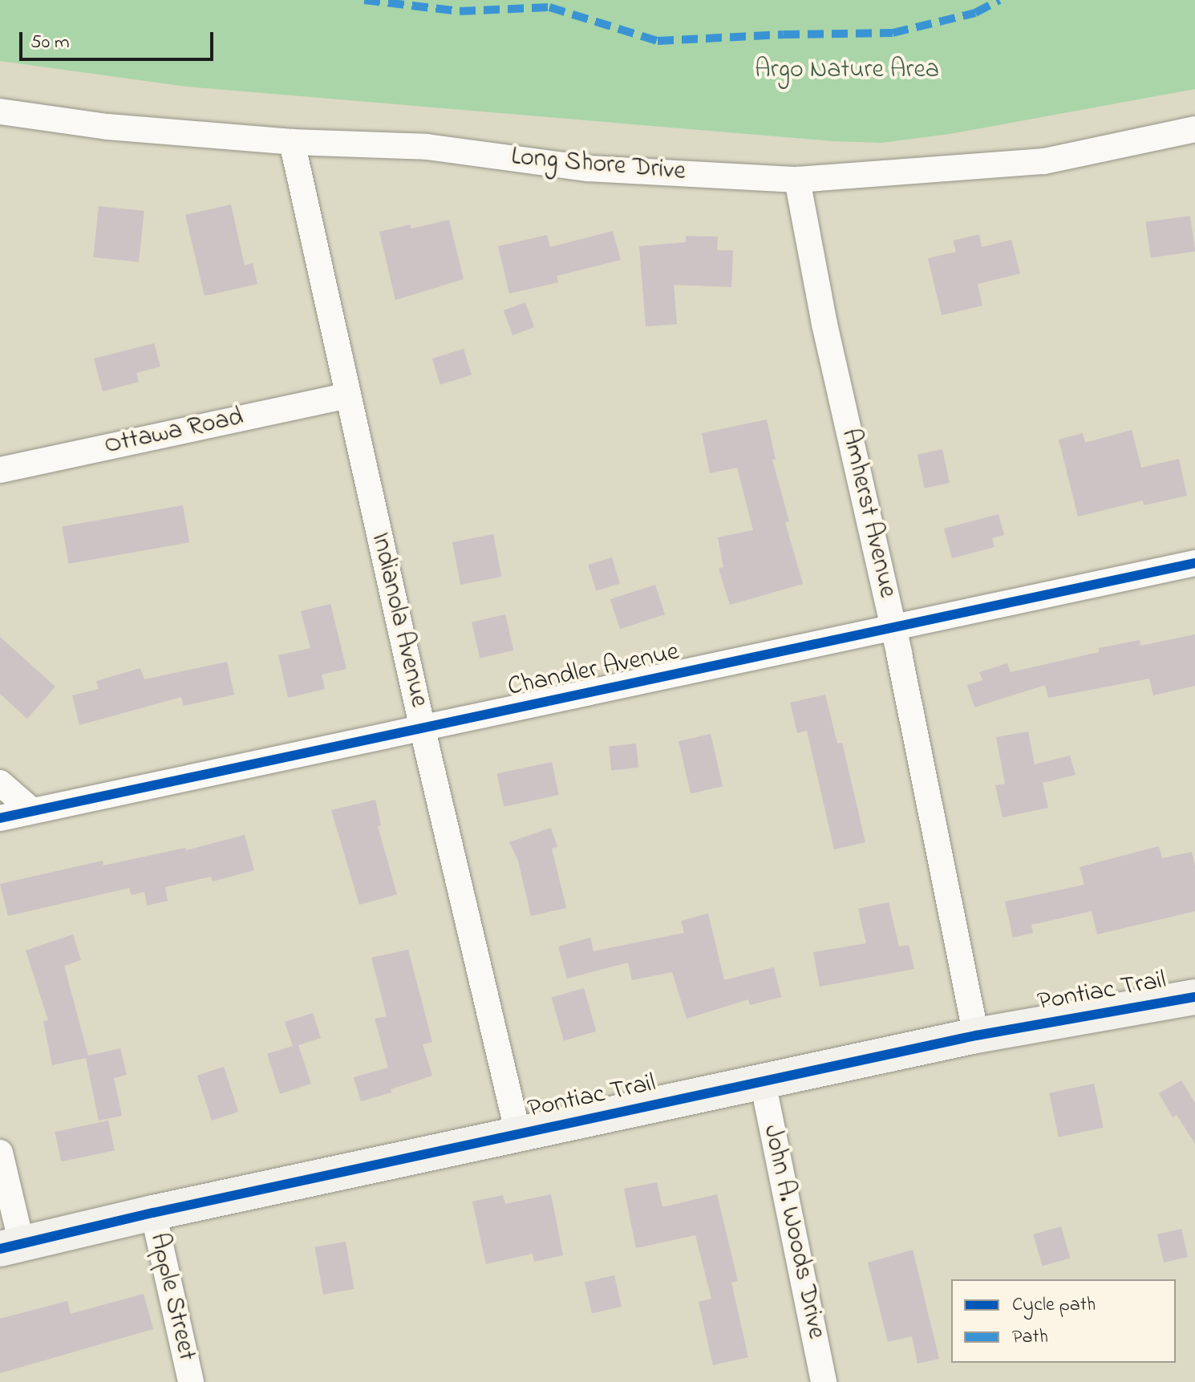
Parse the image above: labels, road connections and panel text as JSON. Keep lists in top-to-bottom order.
{
  "streets": {
    "main road": ["Pontiac Trail"],
    "street": [
      "Long Shore Drive",
      "Ottawa Road",
      "Amherst Avenue",
      "Indianola Avenue",
      "Chandler Avenue",
      "John A. Woods Drive",
      "Apple Street"
    ]
  },
  "crossings": [
    ["Long Shore Drive", "Amherst Avenue"],
    ["Long Shore Drive", "Indianola Avenue"],
    ["Ottawa Road", "Indianola Avenue"],
    ["Amherst Avenue", "Chandler Avenue"],
    ["Amherst Avenue", "Pontiac Trail"],
    ["Indianola Avenue", "Chandler Avenue"],
    ["Indianola Avenue", "Pontiac Trail"],
    ["Pontiac Trail", "John A. Woods Drive"],
    ["Pontiac Trail", "Apple Street"]
  ],
  "parks": ["Argo Nature Area"],
  "legend": ["Cycle path", "Path"],
  "scale_bar": "50 m"
}
